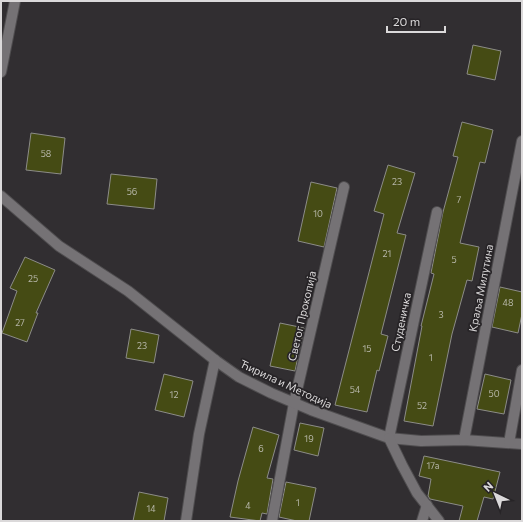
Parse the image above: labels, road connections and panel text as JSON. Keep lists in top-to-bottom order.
{
  "streets": {
    "street": [
      "Краља Милутина",
      "Светог Прокопија",
      "Студеничка",
      "Ћирила и Методија"
    ]
  },
  "crossings": [
    ["Краља Милутина", "Ћирила и Методија"],
    ["Светог Прокопија", "Ћирила и Методија"],
    ["Студеничка", "Ћирила и Методија"]
  ],
  "house_numbers": [
    "58",
    "23",
    "56",
    "7",
    "10",
    "21",
    "5",
    "25",
    "48",
    "3",
    "27",
    "23",
    "15",
    "1",
    "54",
    "50",
    "12",
    "52",
    "19",
    "6",
    "17a",
    "1",
    "4",
    "14"
  ],
  "scale_bar": "20 m",
  "north": "top left"
}
